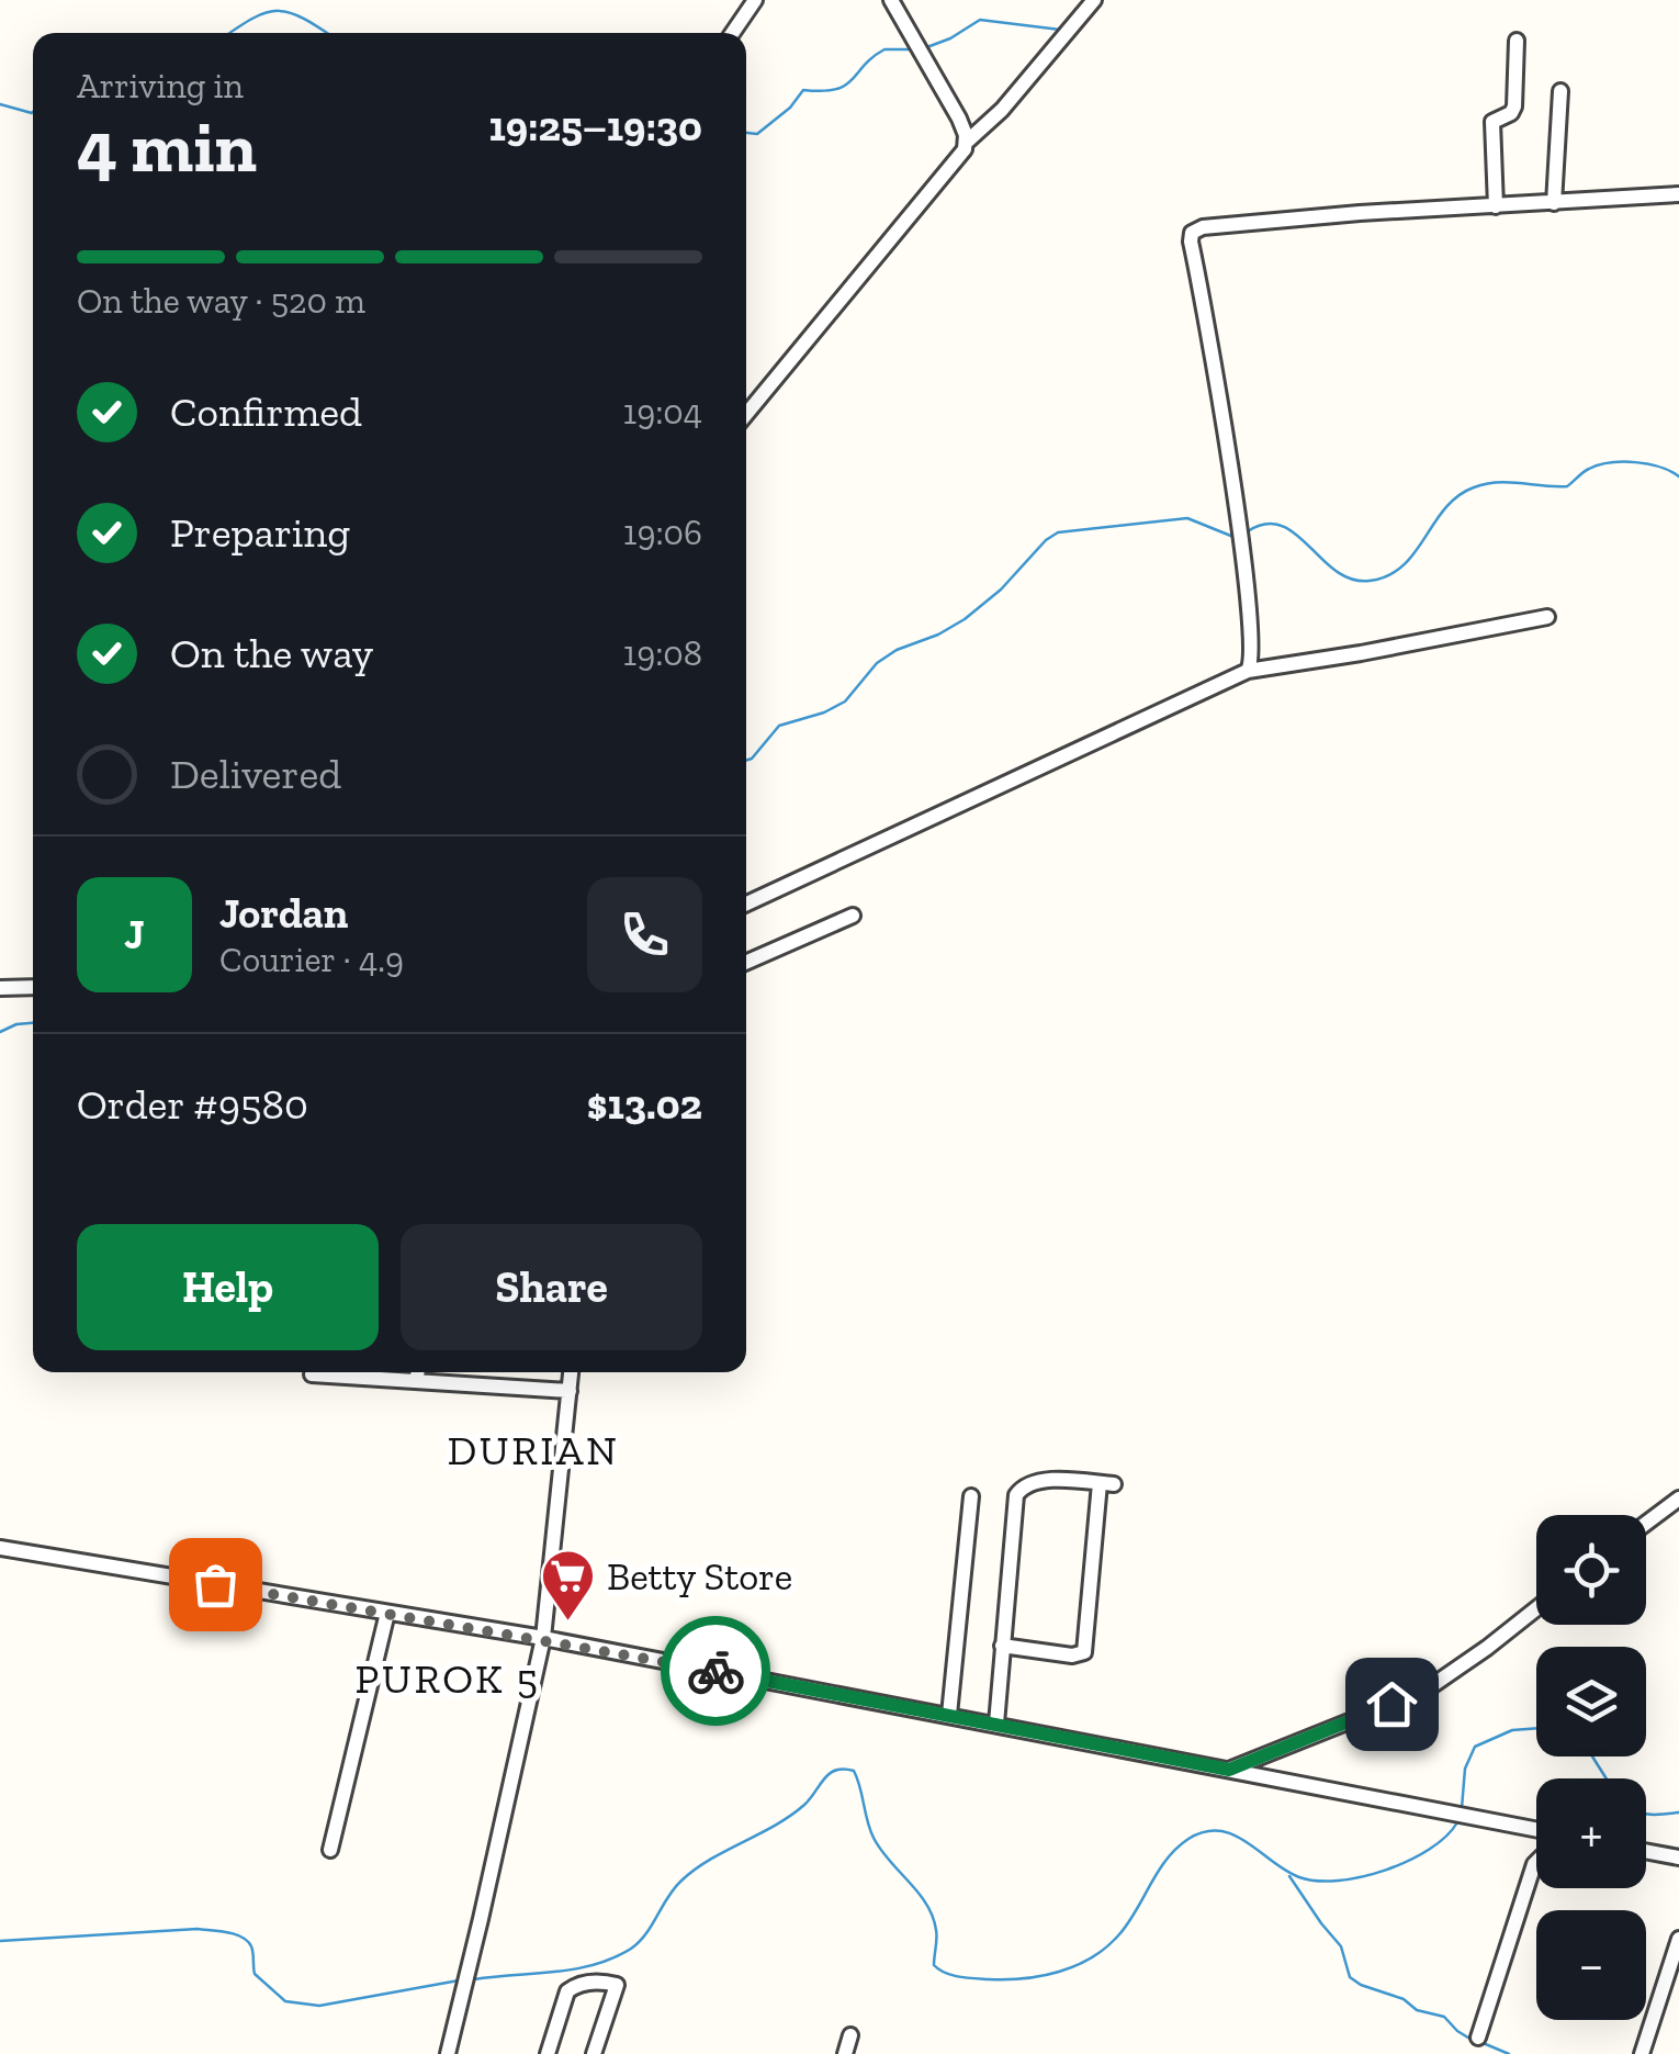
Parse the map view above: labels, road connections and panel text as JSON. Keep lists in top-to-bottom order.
{
  "districts": ["DURIAN", "PUROK 5"],
  "places": {
    "supermarket": ["Betty Store"]
  },
  "page": {
    "heading": ["4 min", "Arriving in", "19:25–19:30"],
    "panel": [
      "Jordan",
      "Courier · 4.9",
      "Order #9580",
      "$13.02"
    ],
    "bar": "On the way · 520 m",
    "list": [
      ["Confirmed", "19:04"],
      ["Preparing", "19:06"],
      ["On the way", "19:08"],
      "Delivered"
    ],
    "round": "J",
    "buttons": ["Help", "Share"],
    "map_buttons": ["+", "−"]
  }
}
